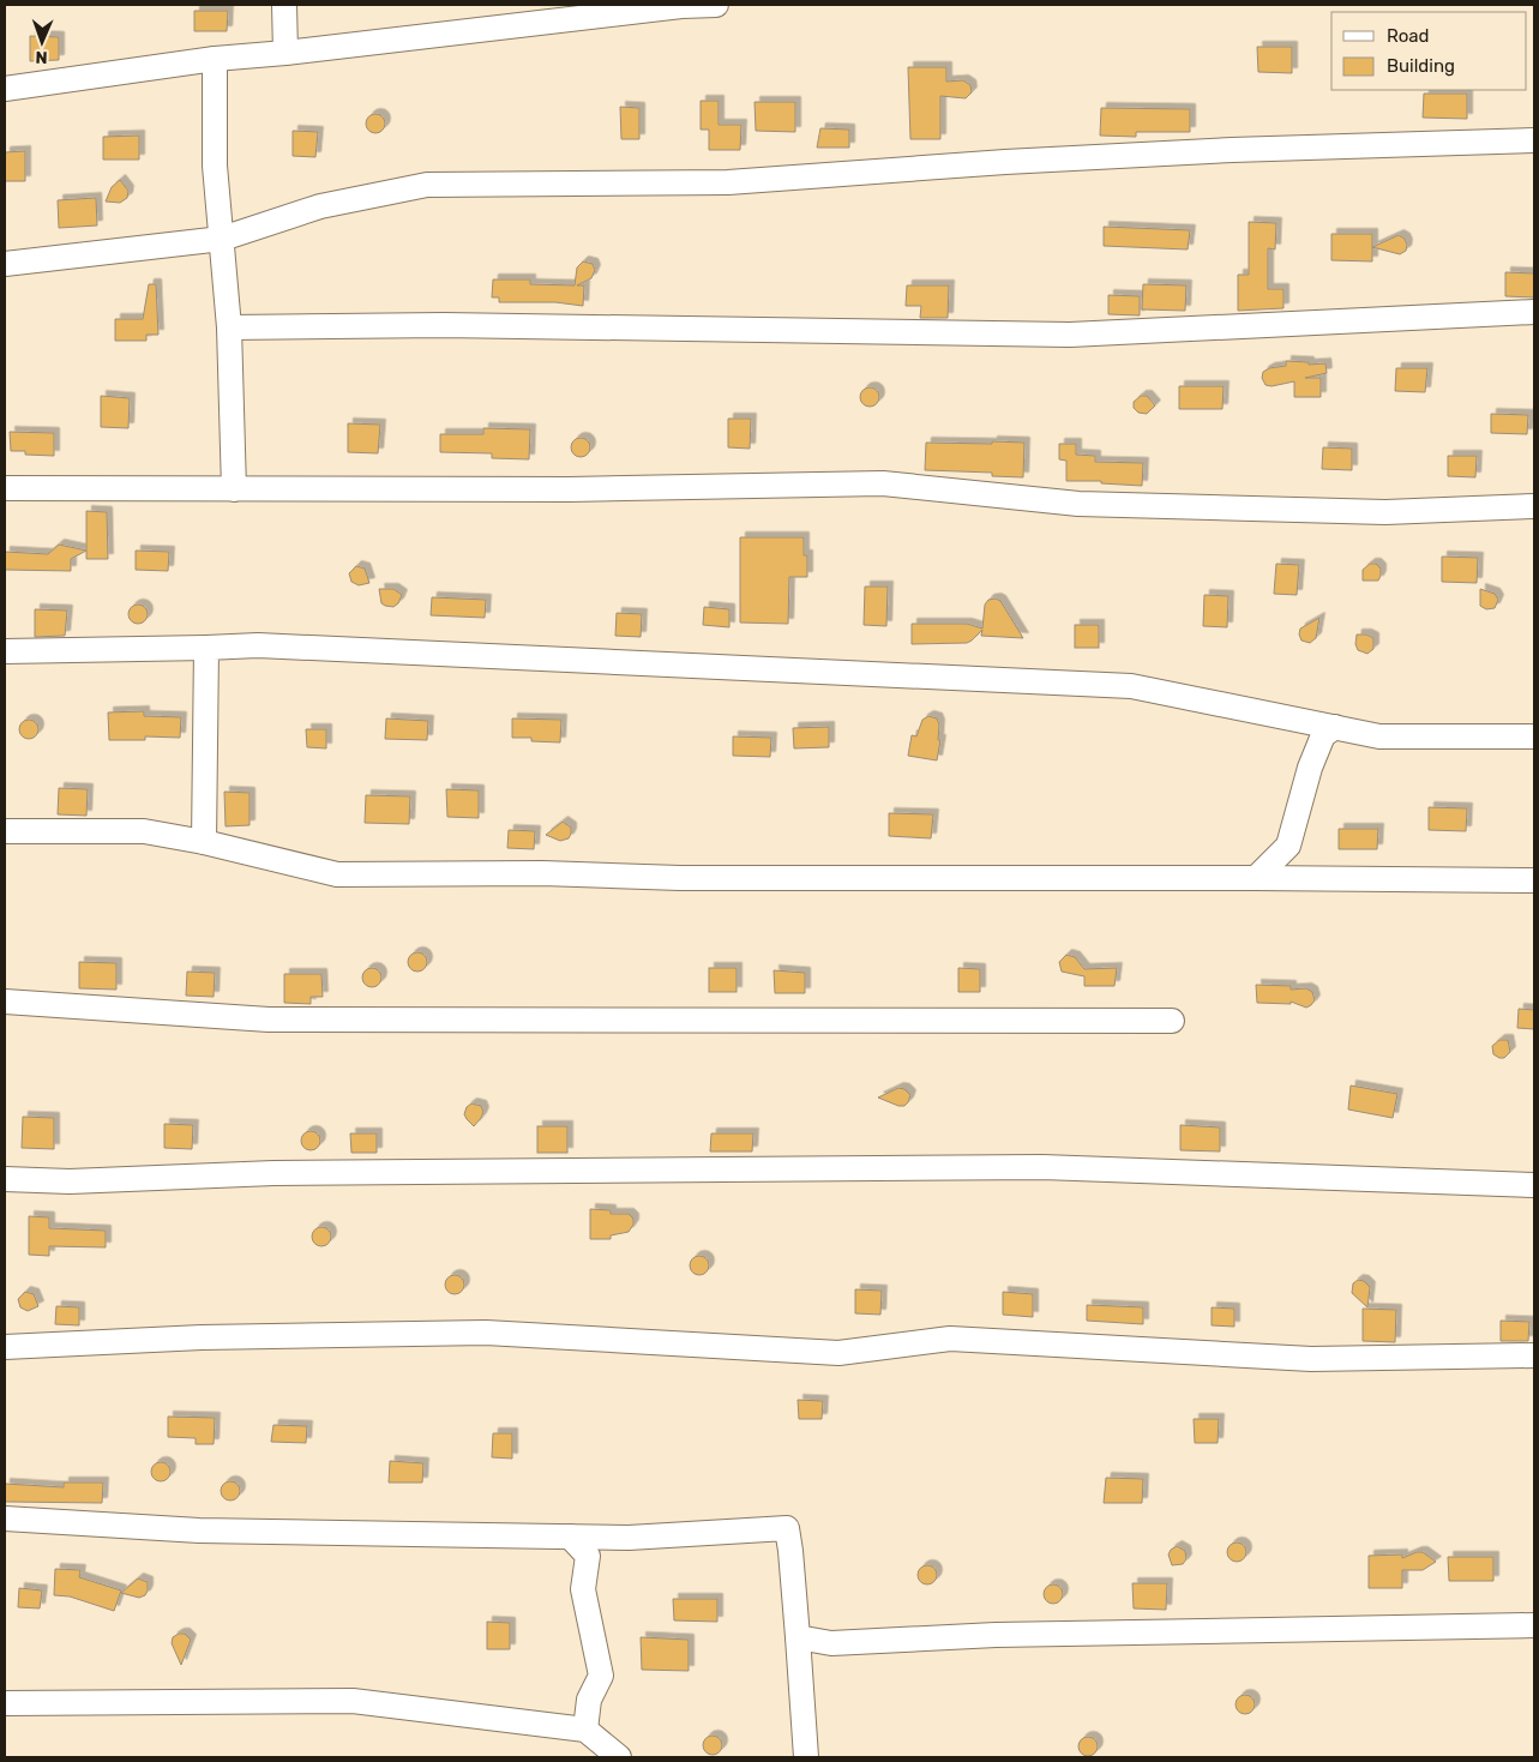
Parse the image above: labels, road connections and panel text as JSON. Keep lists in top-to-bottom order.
{
  "legend": ["Road", "Building"],
  "north": "bottom"
}
